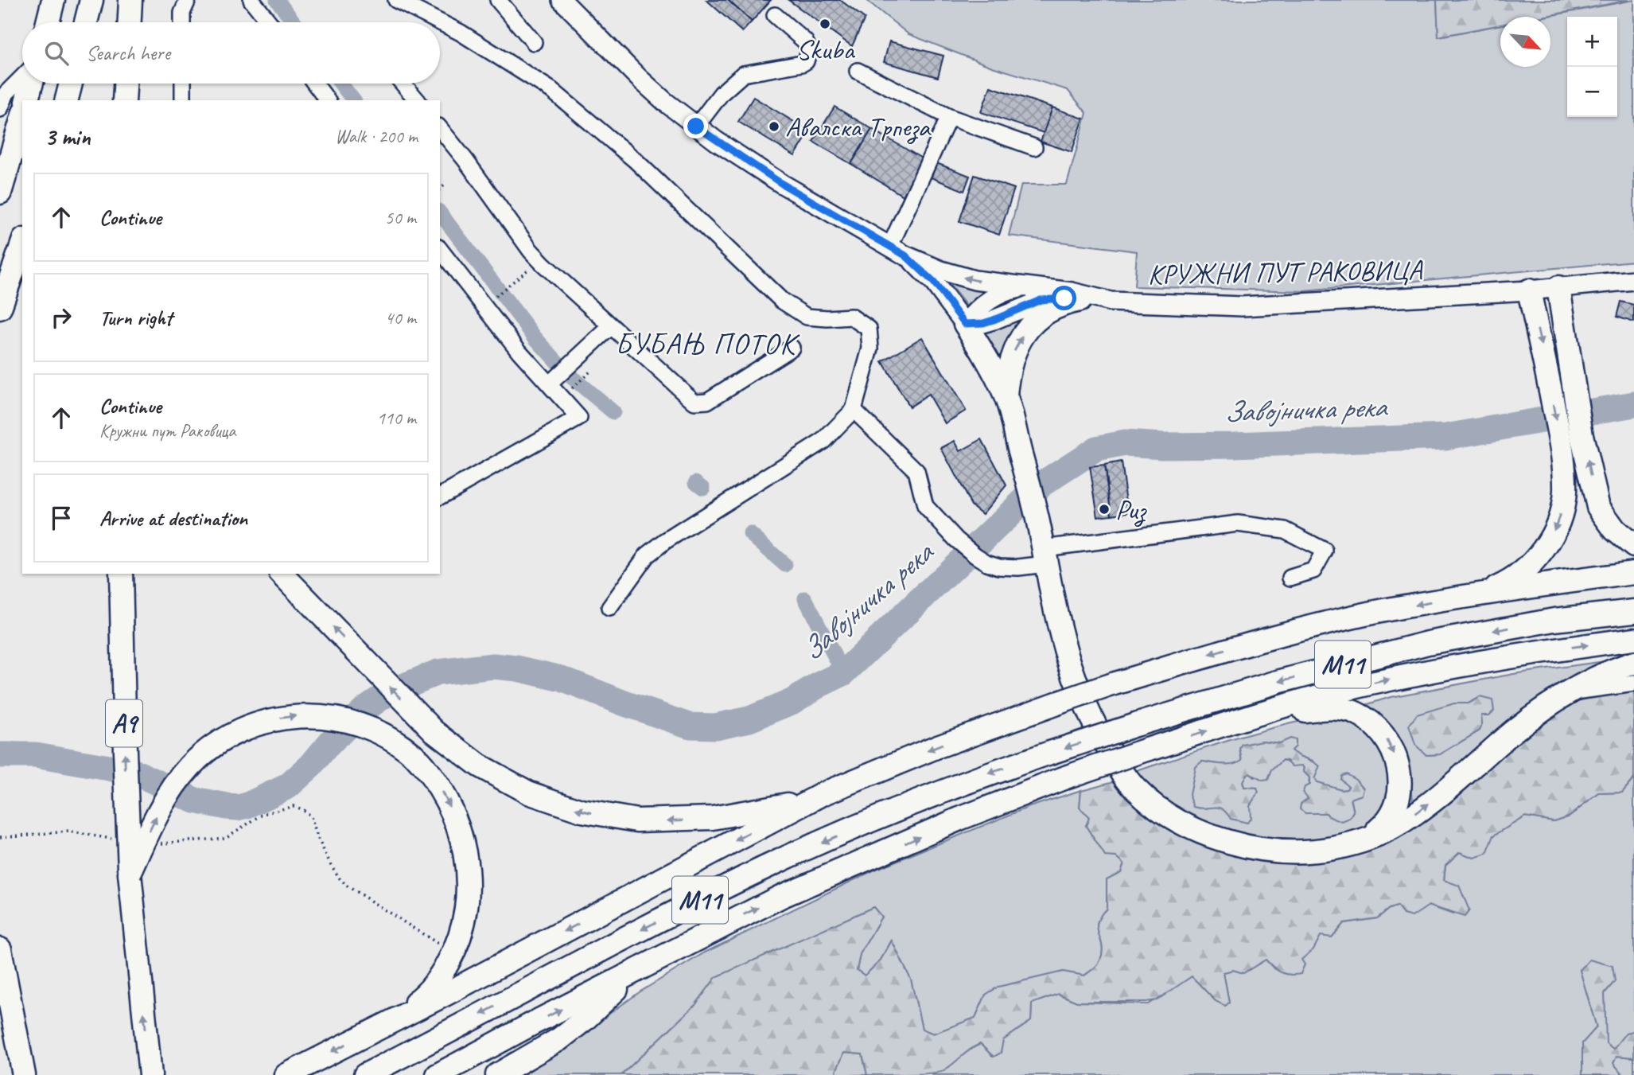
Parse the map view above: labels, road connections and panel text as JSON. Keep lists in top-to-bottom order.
{
  "streets": {
    "highway": ["M11", "A9"],
    "main road": ["КРУЖНИ ПУТ РАКОВИЦА"]
  },
  "districts": ["БУБАЊ ПОТОК"],
  "water": ["Завојничка река"],
  "places": ["Skuba", "Авалска Трпеза", "Риз"],
  "north": "bottom right",
  "page": {
    "map_buttons": ["+", "−"],
    "search": "Search here",
    "heading": ["3 min", "Walk · 200 m"],
    "list": [
      ["Continue", "50 m"],
      ["Turn right", "40 m"],
      ["Continue", "Кружни пут Раковица", "110 m"],
      "Arrive at destination"
    ]
  }
}
